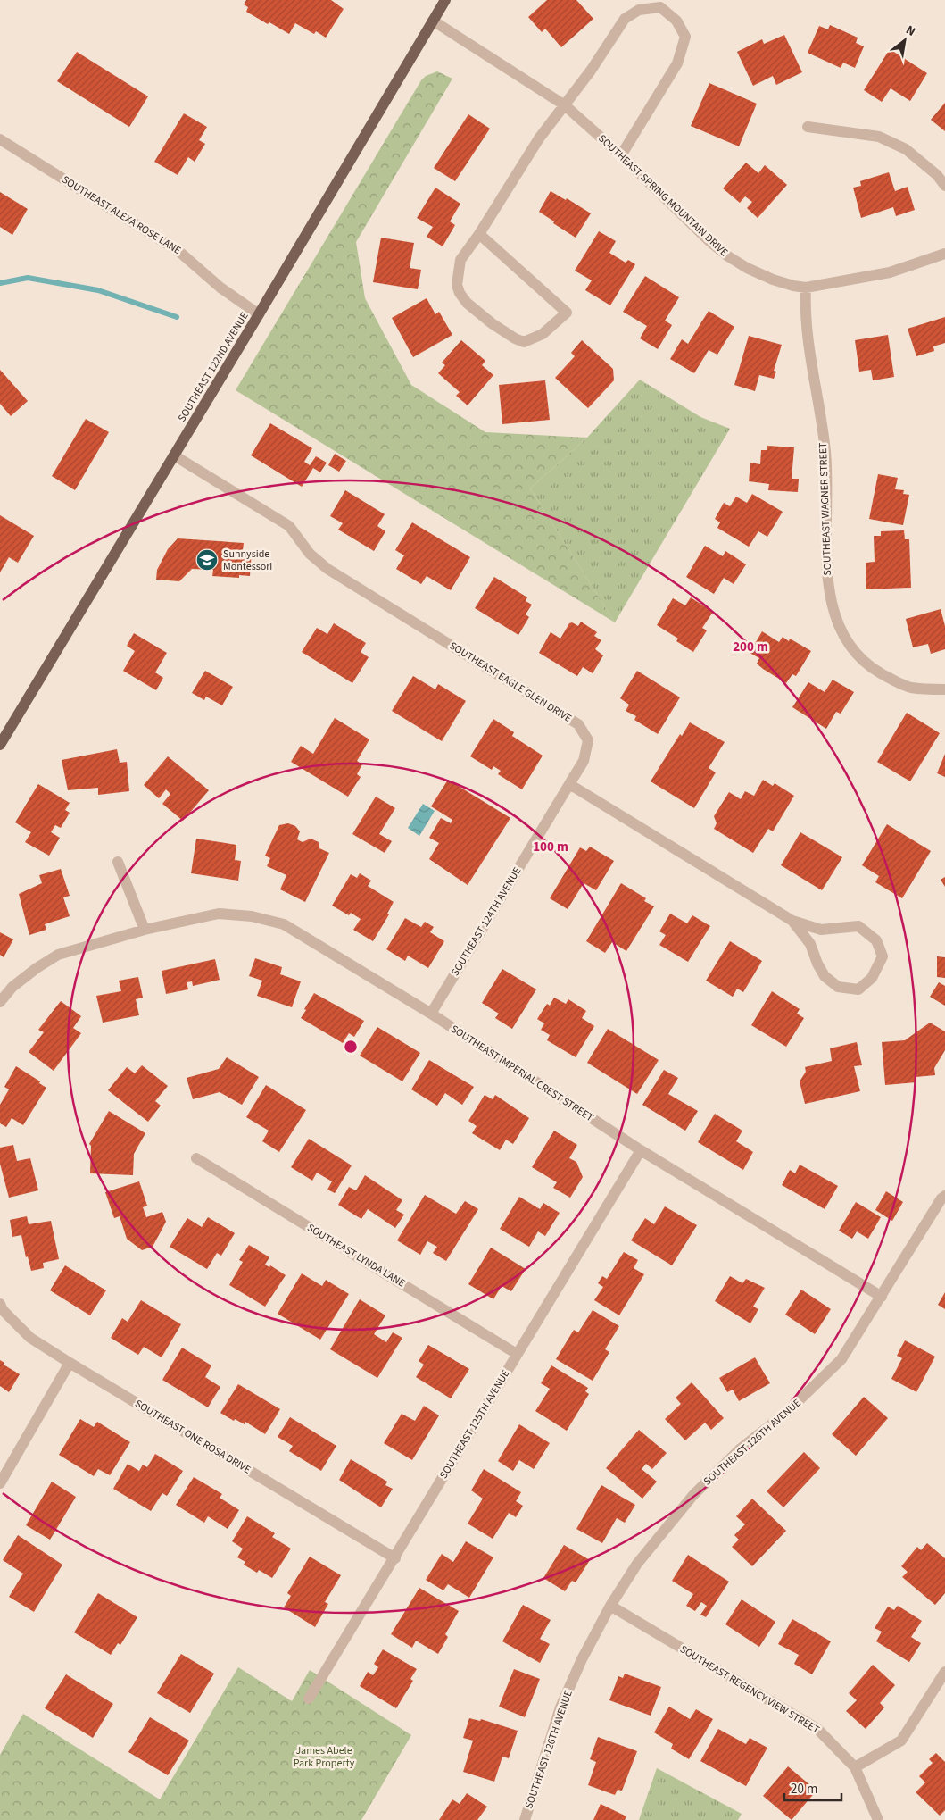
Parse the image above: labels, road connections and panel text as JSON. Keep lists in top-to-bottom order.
{
  "streets": {
    "main road": ["SOUTHEAST 122ND AVENUE"],
    "street": [
      "SOUTHEAST SPRING MOUNTAIN DRIVE",
      "SOUTHEAST ALEXA ROSE LANE",
      "SOUTHEAST WAGNER STREET",
      "SOUTHEAST EAGLE GLEN DRIVE",
      "SOUTHEAST 124TH AVENUE",
      "SOUTHEAST IMPERIAL CREST STREET",
      "SOUTHEAST LYNDA LANE",
      "SOUTHEAST 125TH AVENUE",
      "SOUTHEAST ONE ROSA DRIVE",
      "SOUTHEAST 126TH AVENUE",
      "SOUTHEAST REGENCY VIEW STREET"
    ]
  },
  "crossings": [
    ["SOUTHEAST SPRING MOUNTAIN DRIVE", "SOUTHEAST 122ND AVENUE"],
    ["SOUTHEAST SPRING MOUNTAIN DRIVE", "SOUTHEAST WAGNER STREET"],
    ["SOUTHEAST ALEXA ROSE LANE", "SOUTHEAST 122ND AVENUE"],
    ["SOUTHEAST 122ND AVENUE", "SOUTHEAST EAGLE GLEN DRIVE"],
    ["SOUTHEAST EAGLE GLEN DRIVE", "SOUTHEAST 124TH AVENUE"],
    ["SOUTHEAST 124TH AVENUE", "SOUTHEAST IMPERIAL CREST STREET"],
    ["SOUTHEAST IMPERIAL CREST STREET", "SOUTHEAST 125TH AVENUE"],
    ["SOUTHEAST IMPERIAL CREST STREET", "SOUTHEAST 126TH AVENUE"],
    ["SOUTHEAST LYNDA LANE", "SOUTHEAST 125TH AVENUE"],
    ["SOUTHEAST 125TH AVENUE", "SOUTHEAST ONE ROSA DRIVE"],
    ["SOUTHEAST 126TH AVENUE", "SOUTHEAST REGENCY VIEW STREET"]
  ],
  "parks": ["James Abele Park Property"],
  "places": {
    "school or university": ["Sunnyside Montessori"]
  },
  "scale_bar": "20 m",
  "north": "top right",
  "rings": ["200 m", "100 m"]
}
